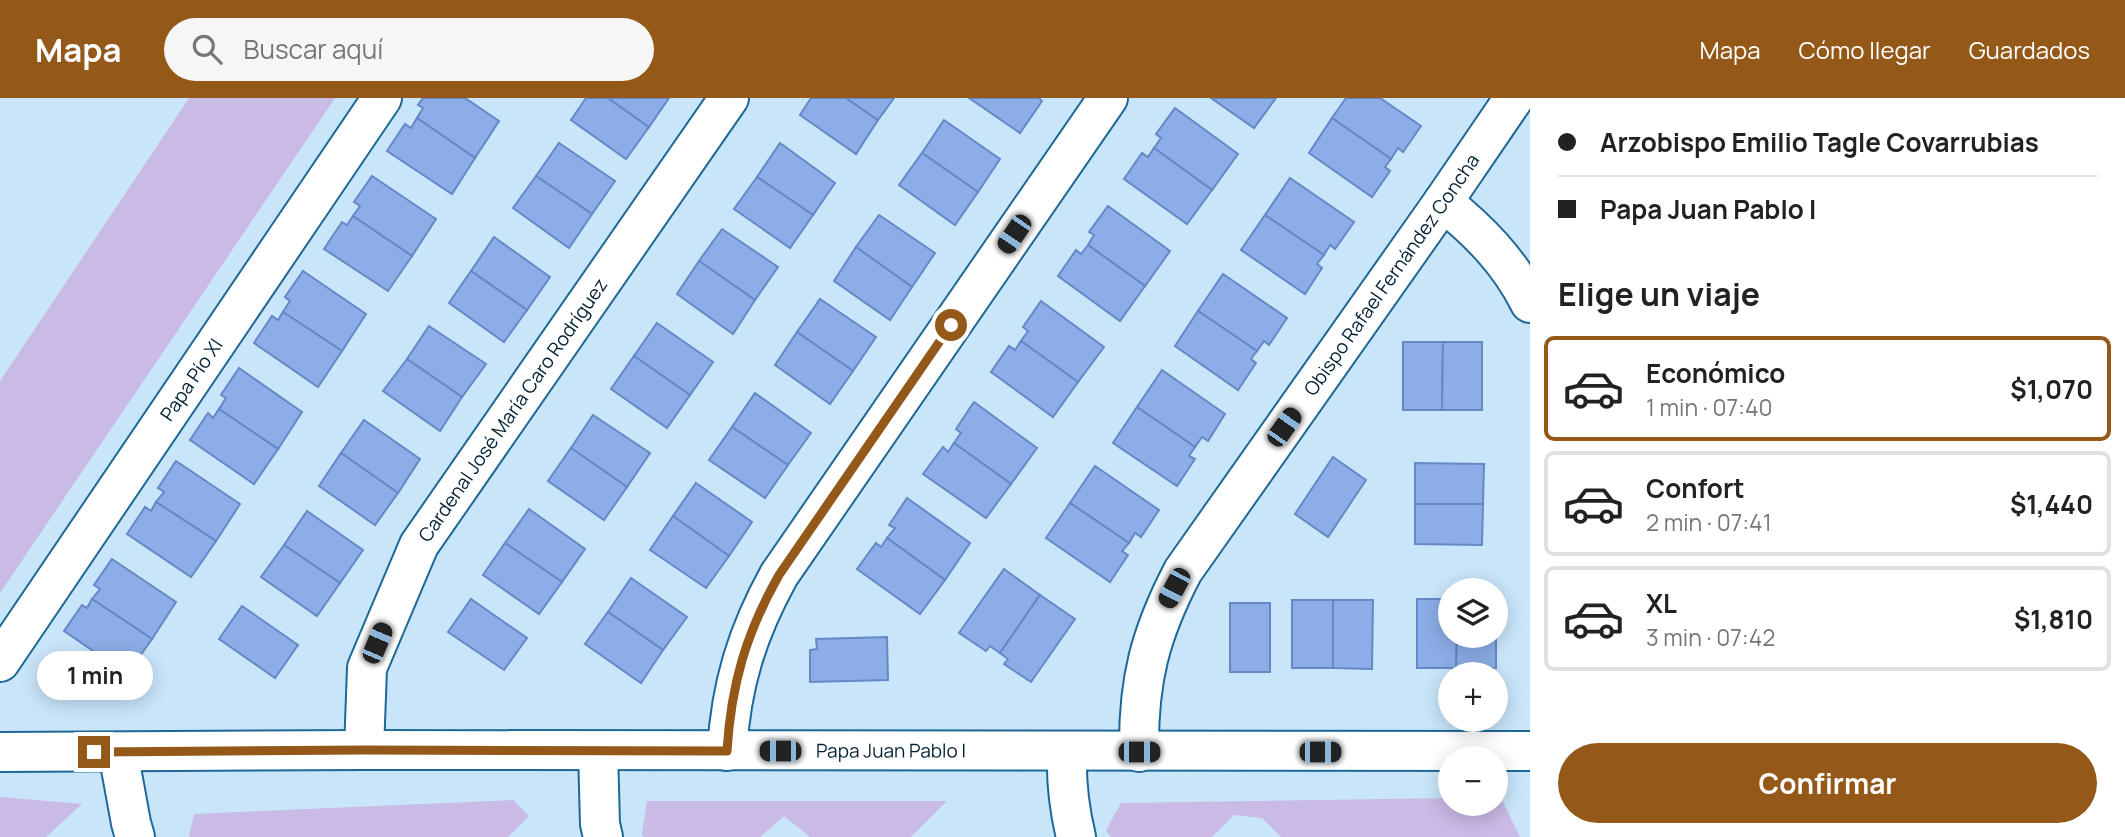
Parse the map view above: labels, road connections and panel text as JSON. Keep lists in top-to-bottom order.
{
  "streets": {
    "street": [
      "Obispo Rafael Fernández Concha",
      "Papa Pío XI",
      "Cardenal José María Caro Rodríguez",
      "Papa Juan Pablo I"
    ]
  },
  "crossings": [
    ["Obispo Rafael Fernández Concha", "Papa Juan Pablo I"],
    ["Cardenal José María Caro Rodríguez", "Papa Juan Pablo I"]
  ],
  "page": {
    "header": "Mapa",
    "search": "Buscar aquí",
    "nav": ["Mapa", "Cómo llegar", "Guardados"],
    "banner": ["Arzobispo Emilio Tagle Covarrubias", "Papa Juan Pablo I"],
    "heading": "Elige un viaje",
    "list": [
      {
        "name": "Económico",
        "note": "1 min · 07:40",
        "value": "$1,070"
      },
      {
        "name": "Confort",
        "note": "2 min · 07:41",
        "value": "$1,440"
      },
      {
        "name": "XL",
        "note": "3 min · 07:42",
        "value": "$1,810"
      }
    ],
    "map_buttons": ["+", "−"],
    "bubble": "1 min",
    "buttons": "Confirmar"
  }
}
